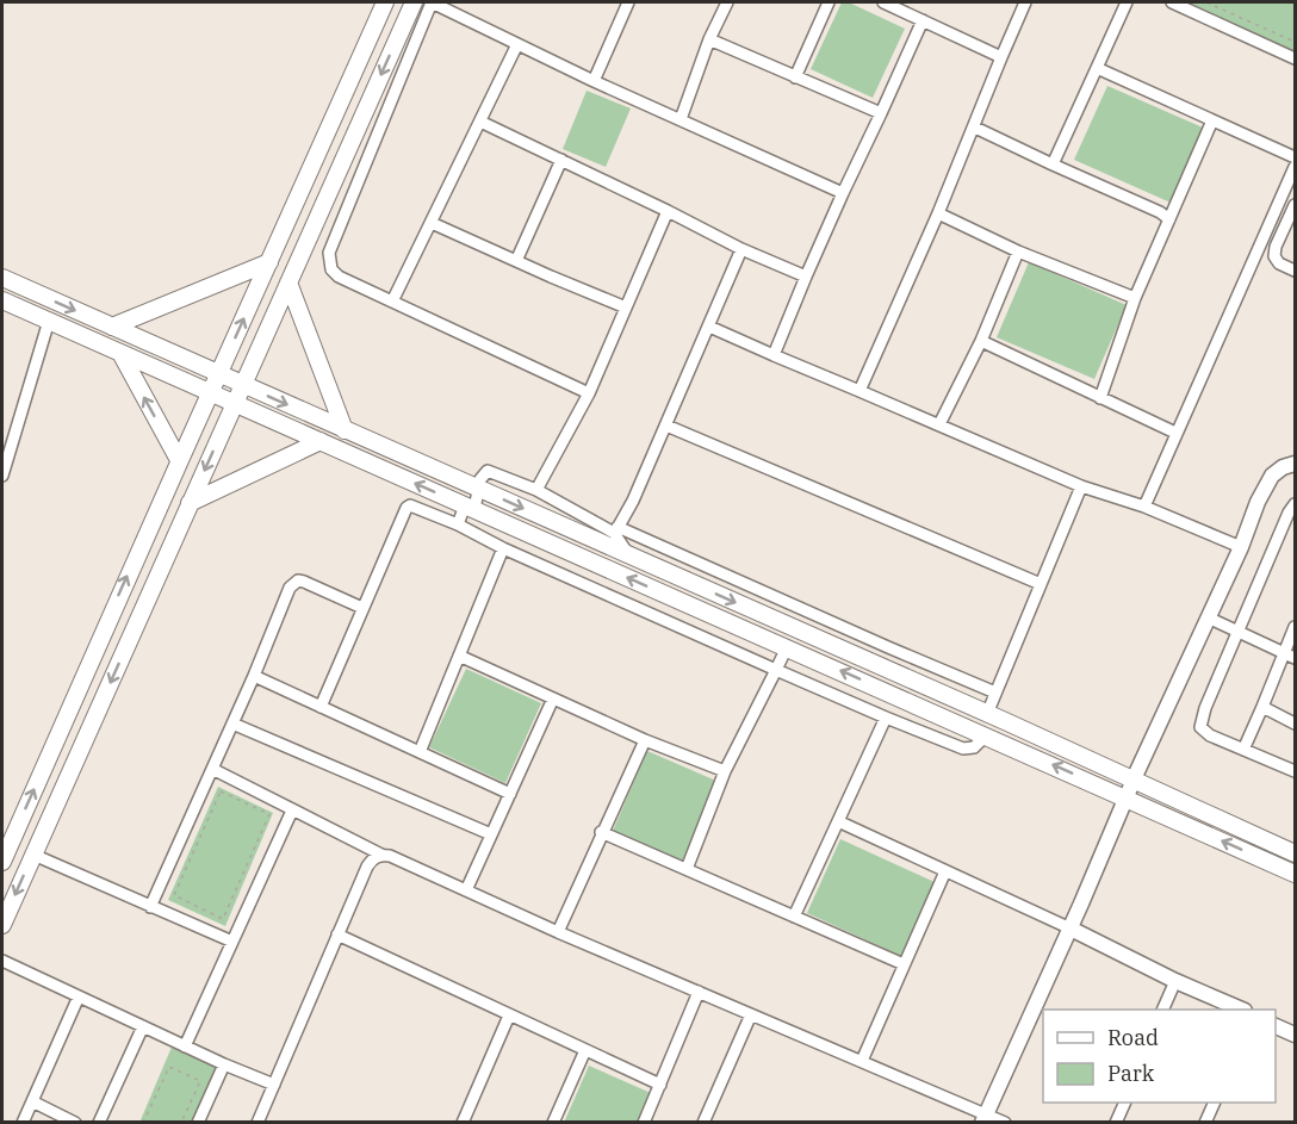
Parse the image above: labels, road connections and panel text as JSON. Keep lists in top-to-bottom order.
{
  "legend": ["Road", "Park"]
}
